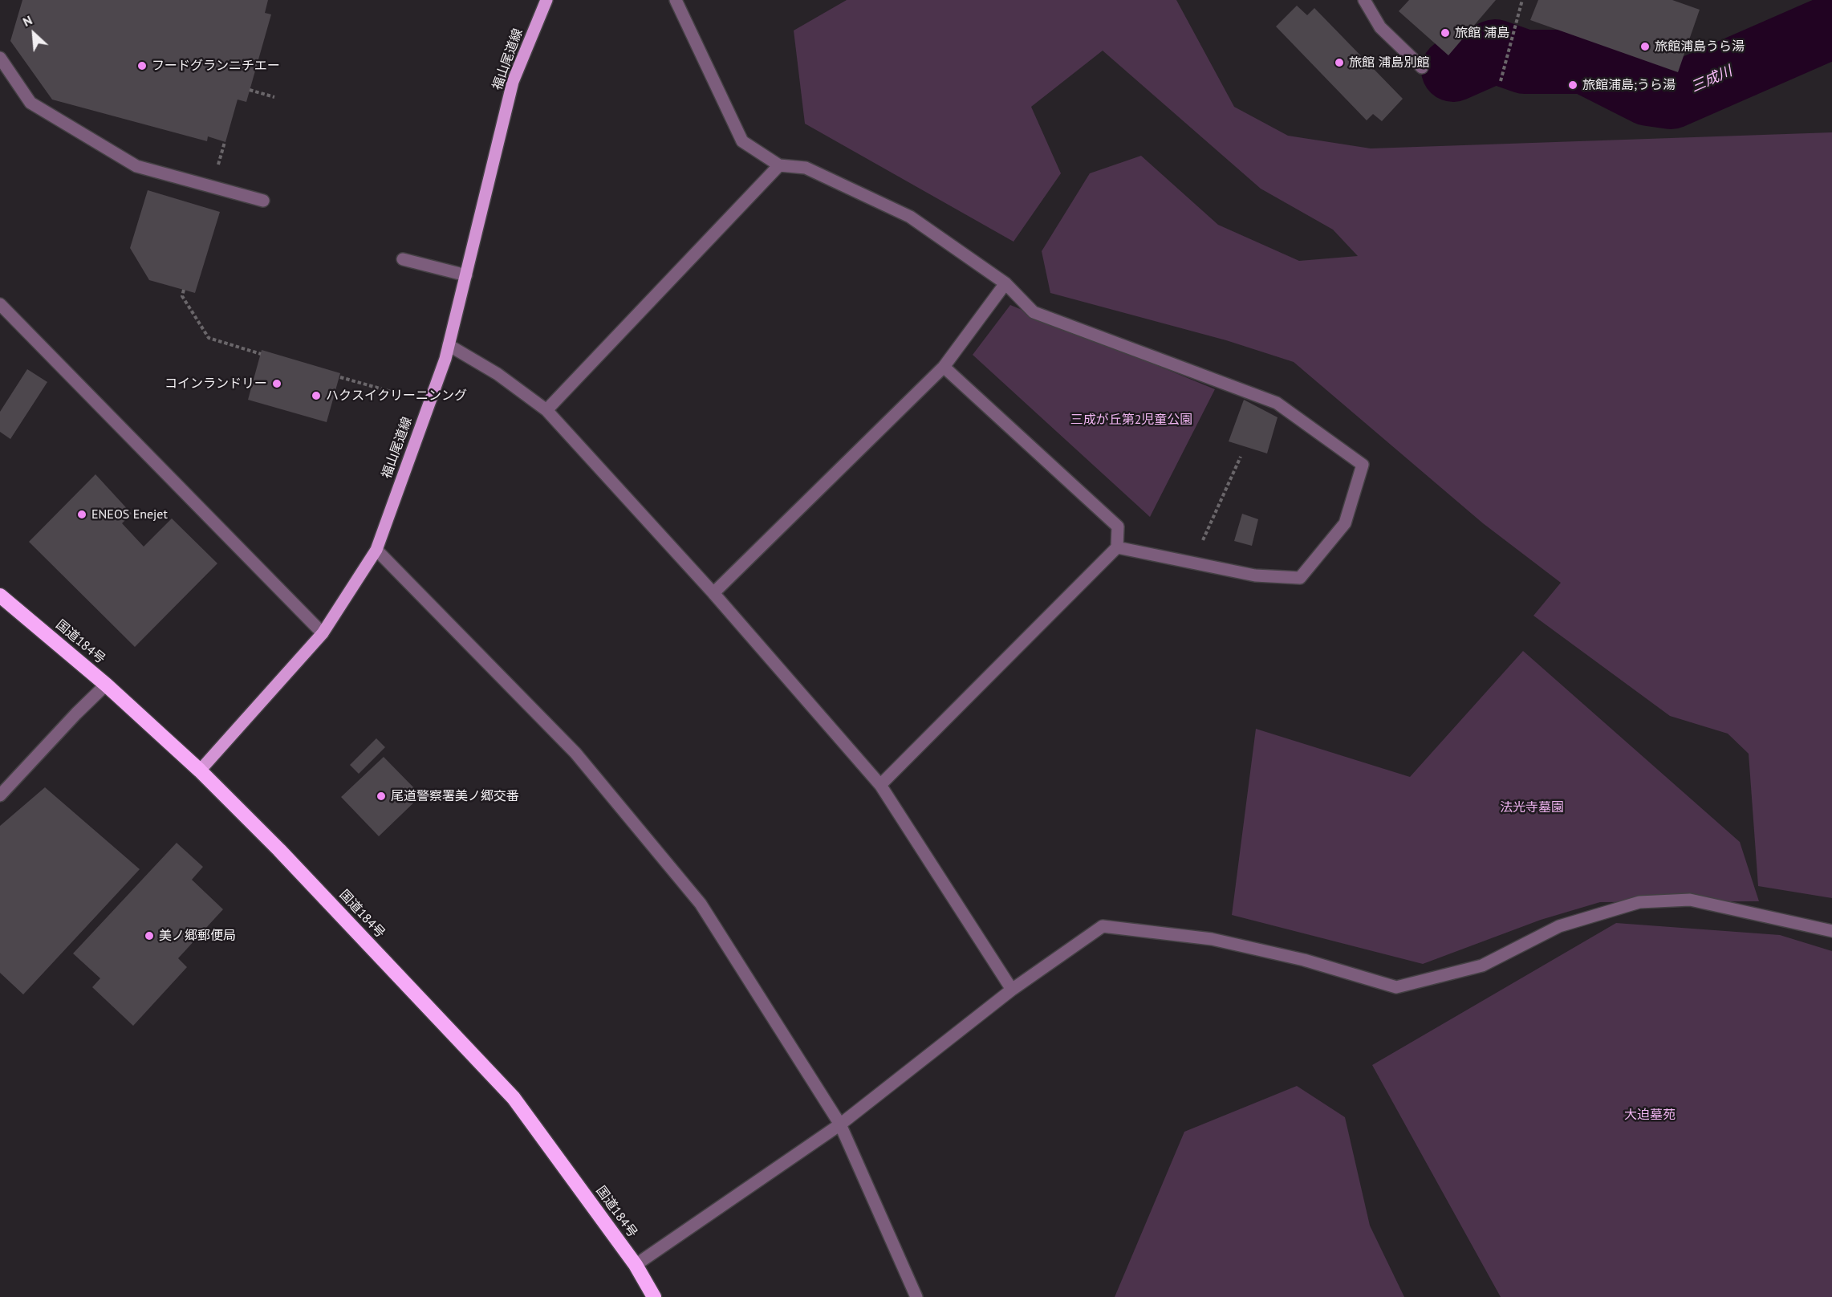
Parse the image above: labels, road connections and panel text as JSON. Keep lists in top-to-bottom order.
{
  "streets": {
    "highway": ["国道184号"],
    "main road": ["福山尾道線"]
  },
  "crossings": [
    ["福山尾道線", "国道184号"]
  ],
  "water": ["三成川"],
  "parks": ["三成が丘第2児童公園", "法光寺墓園", "大迫墓苑"],
  "places": [
    "旅館 浦島",
    "旅館浦島うら湯",
    "旅館 浦島別館",
    "フードグランニチエー",
    "旅館浦島;うら湯",
    "コインランドリー",
    "ハクスイクリーニンング",
    "ENEOS Enejet",
    "尾道警察署美ノ郷交番",
    "美ノ郷郵便局"
  ],
  "north": "top left"
}
